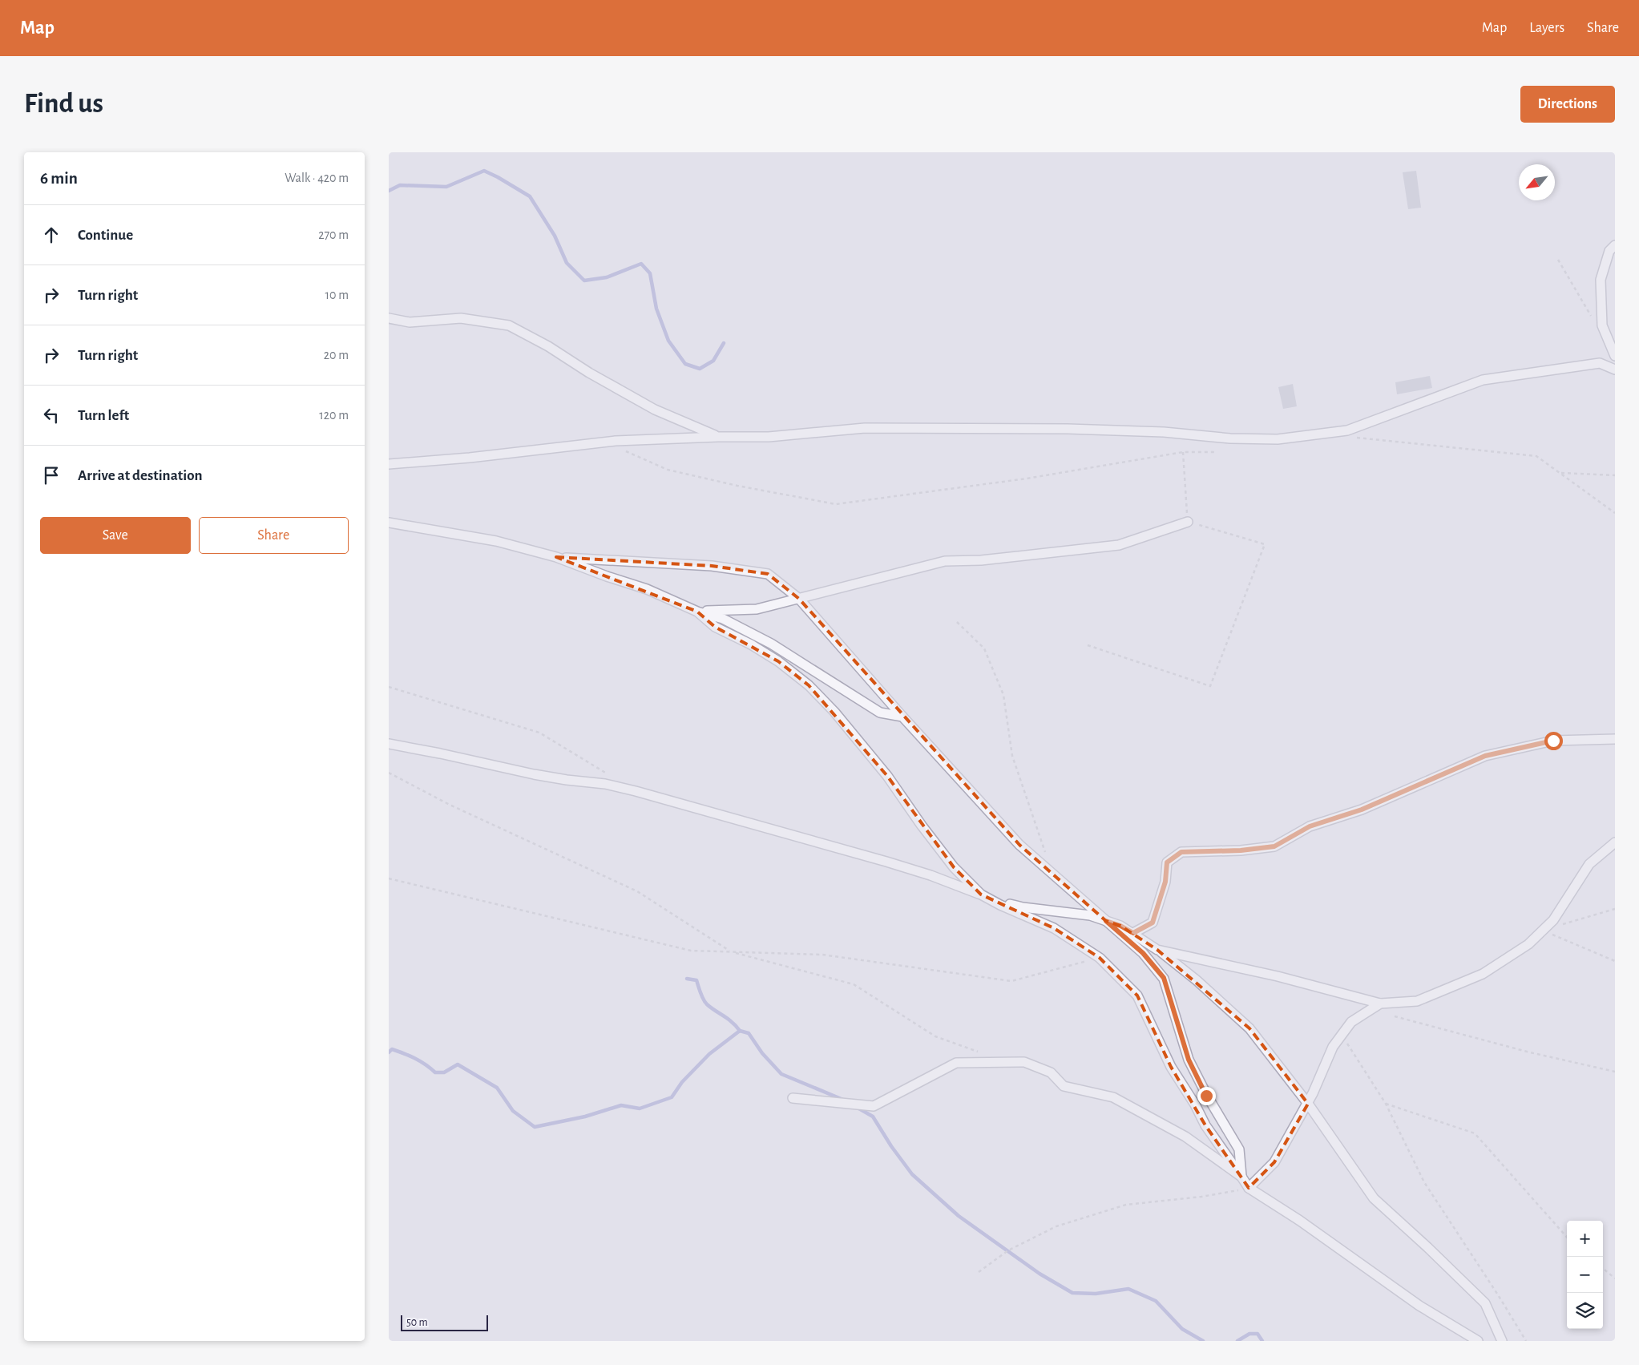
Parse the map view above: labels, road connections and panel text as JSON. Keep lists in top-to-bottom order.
{
  "scale_bar": "50 m",
  "north": "bottom left",
  "page": {
    "header": "Map",
    "nav": ["Map", "Layers", "Share"],
    "buttons": [
      "Directions",
      ["Save", "Share"]
    ],
    "title": "Find us",
    "heading": ["6 min", "Walk · 420 m"],
    "list": [
      ["Continue", "270 m"],
      ["Turn right", "10 m"],
      ["Turn right", "20 m"],
      ["Turn left", "120 m"],
      "Arrive at destination"
    ],
    "map_buttons": ["+", "−"],
    "scale": "50 m"
  }
}
